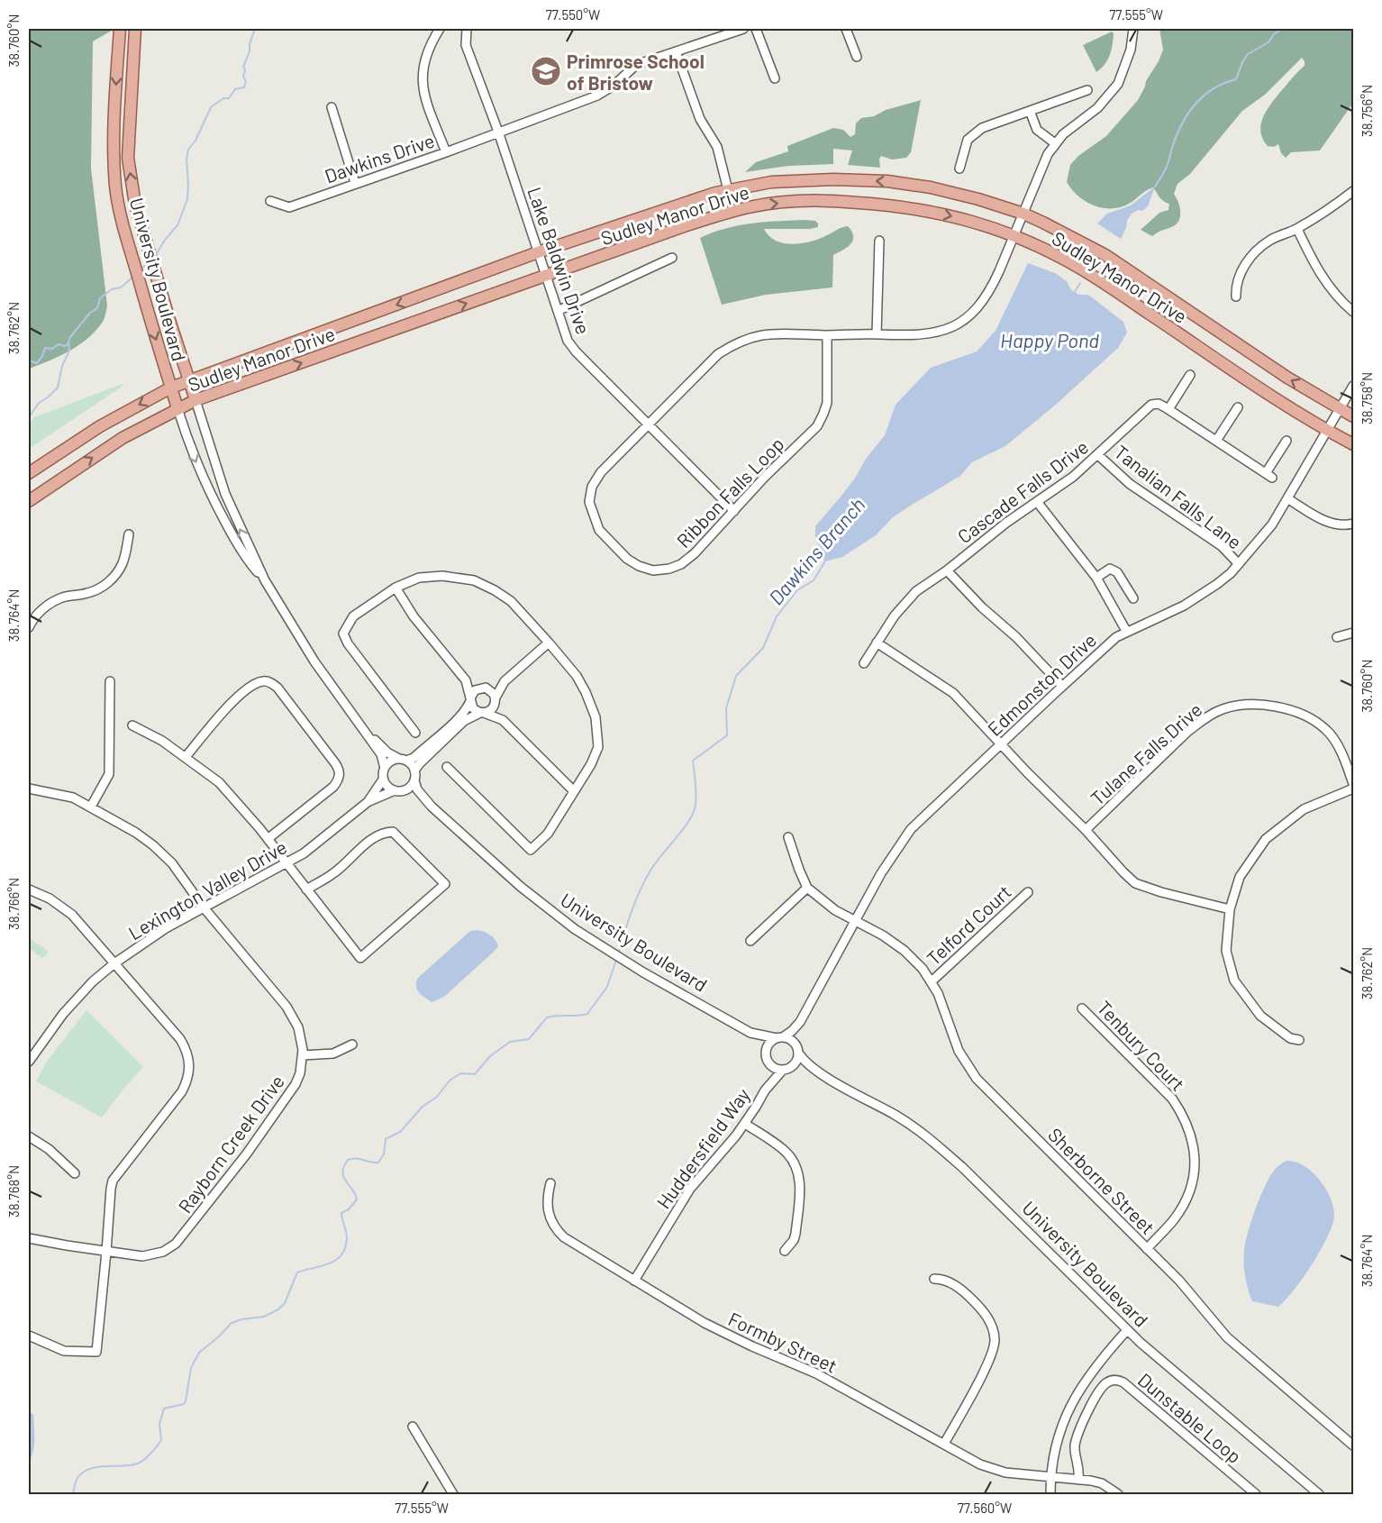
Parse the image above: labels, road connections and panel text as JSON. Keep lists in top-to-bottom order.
{
  "streets": {
    "main road": ["Sudley Manor Drive", "University Boulevard"],
    "street": [
      "Dawkins Drive",
      "Lake Baldwin Drive",
      "Cascade Falls Drive",
      "Ribbon Falls Loop",
      "Tanalian Falls Lane",
      "Edmonston Drive",
      "Tulane Falls Drive",
      "Lexington Valley Drive",
      "Telford Court",
      "Tenbury Court",
      "Rayborn Creek Drive",
      "Huddersfield Way",
      "Sherborne Street",
      "Formby Street",
      "Dunstable Loop"
    ]
  },
  "crossings": [
    ["Dawkins Drive", "Lake Baldwin Drive"],
    ["Sudley Manor Drive", "Lake Baldwin Drive"],
    ["Sudley Manor Drive", "University Boulevard"],
    ["Sudley Manor Drive", "Ribbon Falls Loop"],
    ["Sudley Manor Drive", "Edmonston Drive"],
    ["Lake Baldwin Drive", "Ribbon Falls Loop"],
    ["University Boulevard", "Edmonston Drive"],
    ["University Boulevard", "Lexington Valley Drive"],
    ["University Boulevard", "Huddersfield Way"],
    ["Cascade Falls Drive", "Tanalian Falls Lane"],
    ["Tanalian Falls Lane", "Edmonston Drive"],
    ["Edmonston Drive", "Huddersfield Way"],
    ["Edmonston Drive", "Sherborne Street"],
    ["Lexington Valley Drive", "Rayborn Creek Drive"],
    ["Telford Court", "Sherborne Street"],
    ["Tenbury Court", "Sherborne Street"],
    ["Huddersfield Way", "Formby Street"],
    ["Formby Street", "Dunstable Loop"]
  ],
  "water": ["Happy Pond", "Dawkins Branch"],
  "places": {
    "school or university": ["Primrose School of Bristow"]
  },
  "coordinates": [
    "77.550°W",
    "77.555°W",
    "38.760°N",
    "38.756°N",
    "38.762°N",
    "38.758°N",
    "38.764°N",
    "38.766°N",
    "38.768°N",
    "77.560°W"
  ]
}
